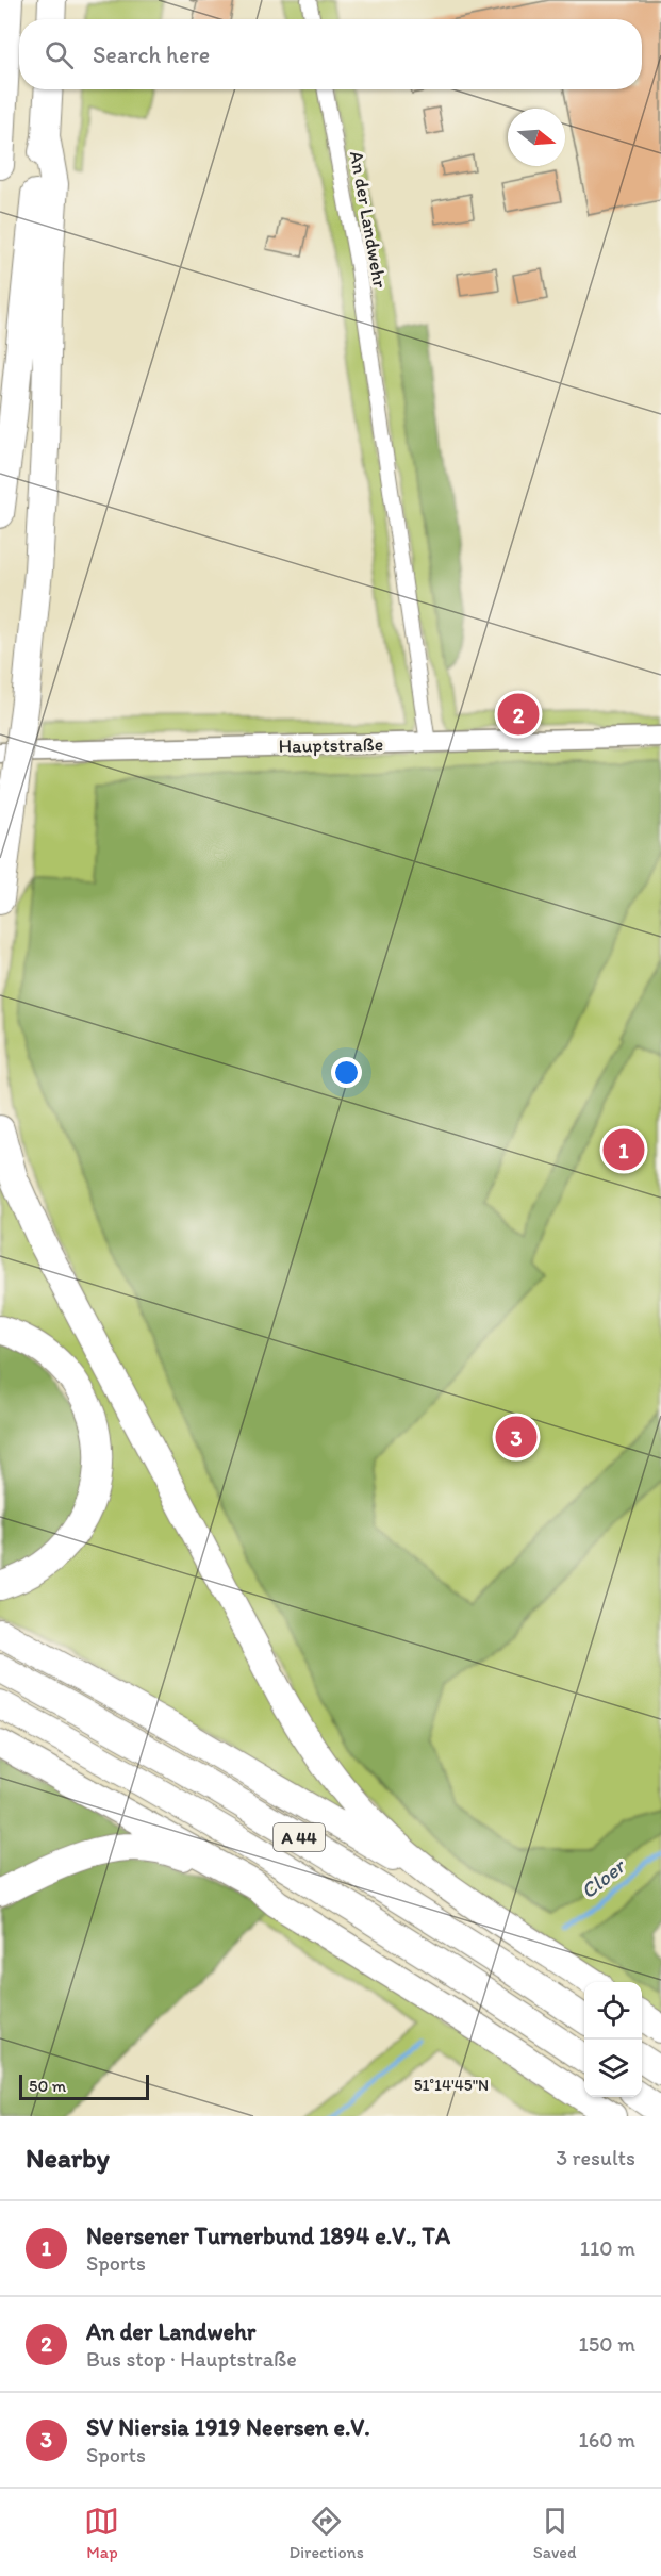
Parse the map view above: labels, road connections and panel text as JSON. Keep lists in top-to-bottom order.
{
  "streets": {
    "highway": ["A 44"],
    "street": ["An der Landwehr", "Hauptstraße"]
  },
  "crossings": [
    ["An der Landwehr", "Hauptstraße"]
  ],
  "water": ["Cloer"],
  "scale_bar": "50 m",
  "north": "right",
  "page": {
    "search": "Search here",
    "pins": ["2", "1", "3"],
    "scale": "50 m",
    "heading": ["Nearby", "3 results"],
    "list": [
      {
        "mark": "1",
        "name": "Neersener Turnerbund 1894 e.V., TA",
        "note": "Sports",
        "value": "110 m"
      },
      {
        "mark": "2",
        "name": "An der Landwehr",
        "note": "Bus stop · Hauptstraße",
        "value": "150 m"
      },
      {
        "mark": "3",
        "name": "SV Niersia 1919 Neersen e.V.",
        "note": "Sports",
        "value": "160 m"
      }
    ],
    "nav": ["Map", "Directions", "Saved"]
  },
  "coordinates": ["51°14'45\"N"]
}
